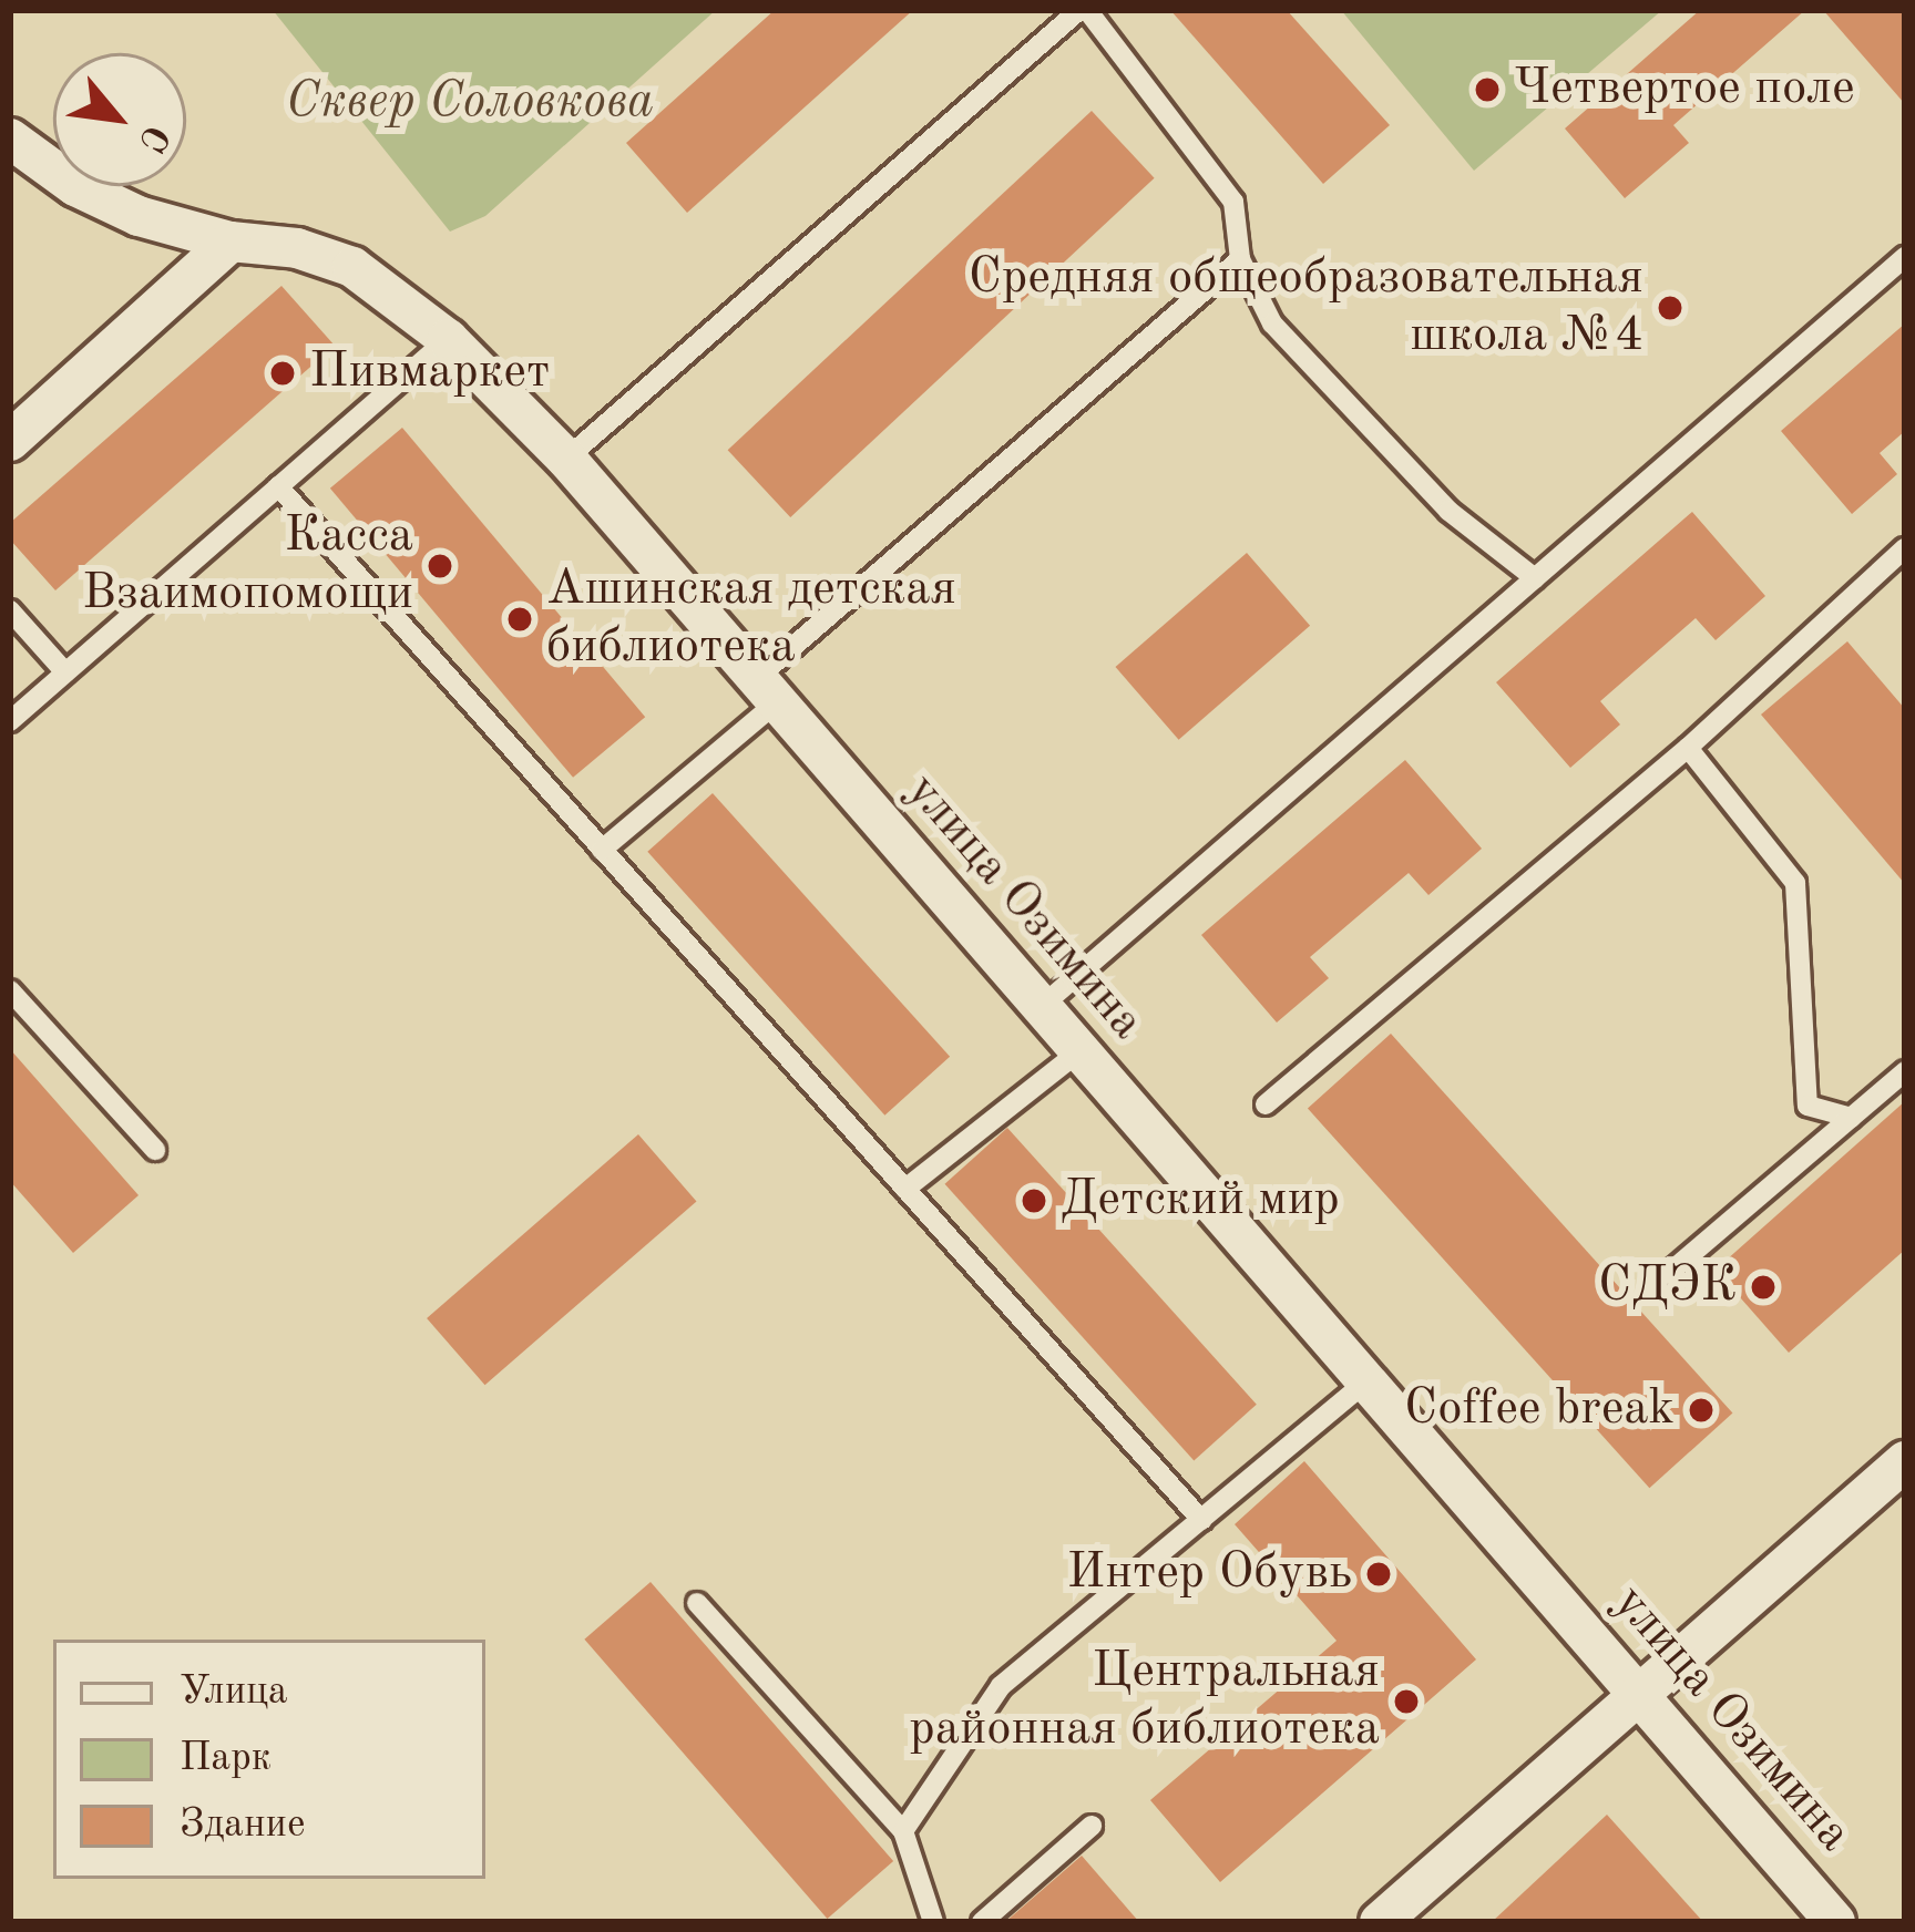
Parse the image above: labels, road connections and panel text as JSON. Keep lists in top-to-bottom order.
{
  "streets": {
    "street": ["улица Озимина"]
  },
  "parks": ["Сквер Соловкова"],
  "places": [
    "Четвертое поле",
    "Средняя общеобразовательная школа №4",
    "Пивмаркет",
    "Касса Взаимопомощи",
    "Ашинская детская библиотека",
    "Детский мир",
    "СДЭК",
    "Coffee break",
    "Интер Обувь",
    "Центральная районная библиотека"
  ],
  "legend": ["Улица", "Парк", "Здание"],
  "north": "bottom right"
}
